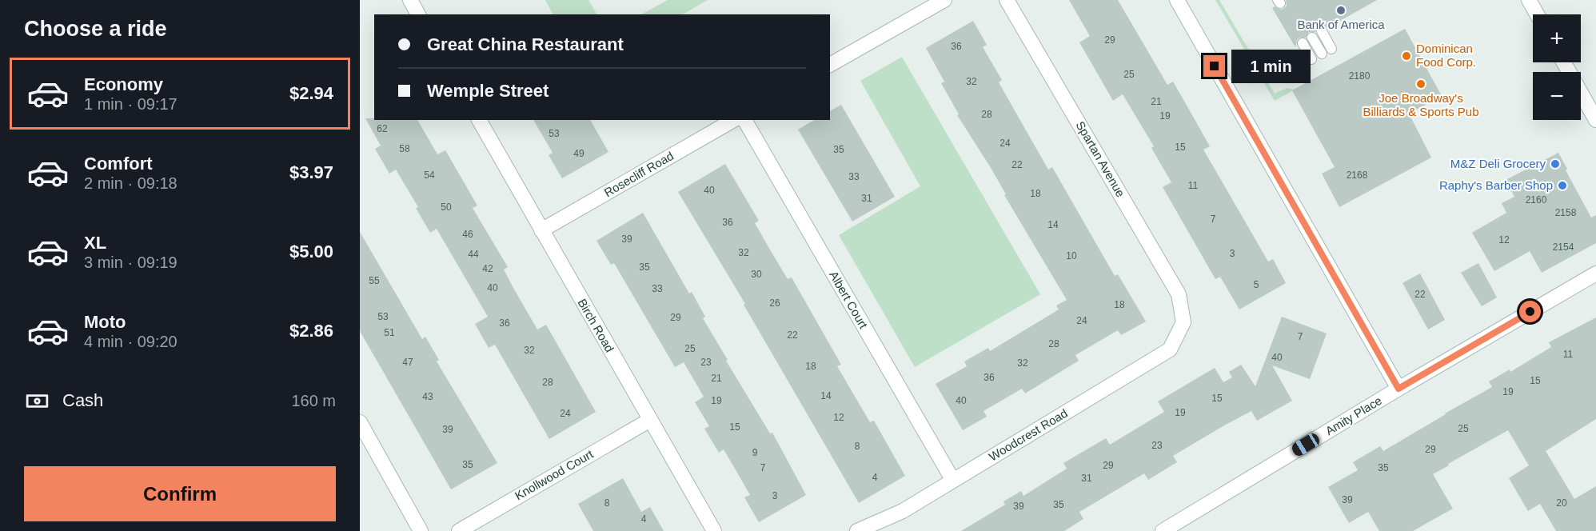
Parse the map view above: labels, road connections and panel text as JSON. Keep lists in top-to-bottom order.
{
  "streets": {
    "street": [
      "Spartan Avenue",
      "Rosecliff Road",
      "Albert Court",
      "Birch Road",
      "Amity Place",
      "Woodcrest Road",
      "Knollwood Court"
    ]
  },
  "crossings": [
    ["Spartan Avenue", "Woodcrest Road"],
    ["Rosecliff Road", "Birch Road"],
    ["Albert Court", "Woodcrest Road"],
    ["Birch Road", "Knollwood Court"]
  ],
  "places": [
    "Bank of America",
    "Dominican Food Corp.",
    "Joe Broadway's Billiards & Sports Pub",
    "M&Z Deli Grocery",
    "Raphy's Barber Shop"
  ],
  "house_numbers": [
    "29",
    "36",
    "25",
    "2180",
    "32",
    "21",
    "28",
    "19",
    "62",
    "53",
    "24",
    "15",
    "58",
    "35",
    "49",
    "22",
    "54",
    "2168",
    "33",
    "11",
    "40",
    "18",
    "31",
    "2160",
    "50",
    "2158",
    "7",
    "36",
    "14",
    "46",
    "39",
    "12",
    "2154",
    "32",
    "3",
    "44",
    "10",
    "35",
    "42",
    "30",
    "55",
    "5",
    "40",
    "33",
    "22",
    "26",
    "18",
    "53",
    "29",
    "24",
    "36",
    "51",
    "22",
    "7",
    "28",
    "25",
    "32",
    "11",
    "40",
    "47",
    "23",
    "32",
    "18",
    "36",
    "21",
    "15",
    "28",
    "19",
    "14",
    "43",
    "15",
    "19",
    "40",
    "19",
    "24",
    "12",
    "15",
    "25",
    "39",
    "23",
    "8",
    "29",
    "9",
    "35",
    "29",
    "7",
    "35",
    "4",
    "31",
    "3",
    "39",
    "8",
    "20",
    "35",
    "39",
    "4"
  ],
  "page": {
    "heading": "Choose a ride",
    "map_buttons": ["+", "−"],
    "banner": ["Great China Restaurant", "Wemple Street"],
    "bubble": "1 min",
    "list": [
      {
        "name": "Economy",
        "note": "1 min · 09:17",
        "value": "$2.94"
      },
      {
        "name": "Comfort",
        "note": "2 min · 09:18",
        "value": "$3.97"
      },
      {
        "name": "XL",
        "note": "3 min · 09:19",
        "value": "$5.00"
      },
      {
        "name": "Moto",
        "note": "4 min · 09:20",
        "value": "$2.86"
      }
    ],
    "pay": ["Cash", "160 m"],
    "buttons": "Confirm"
  }
}
